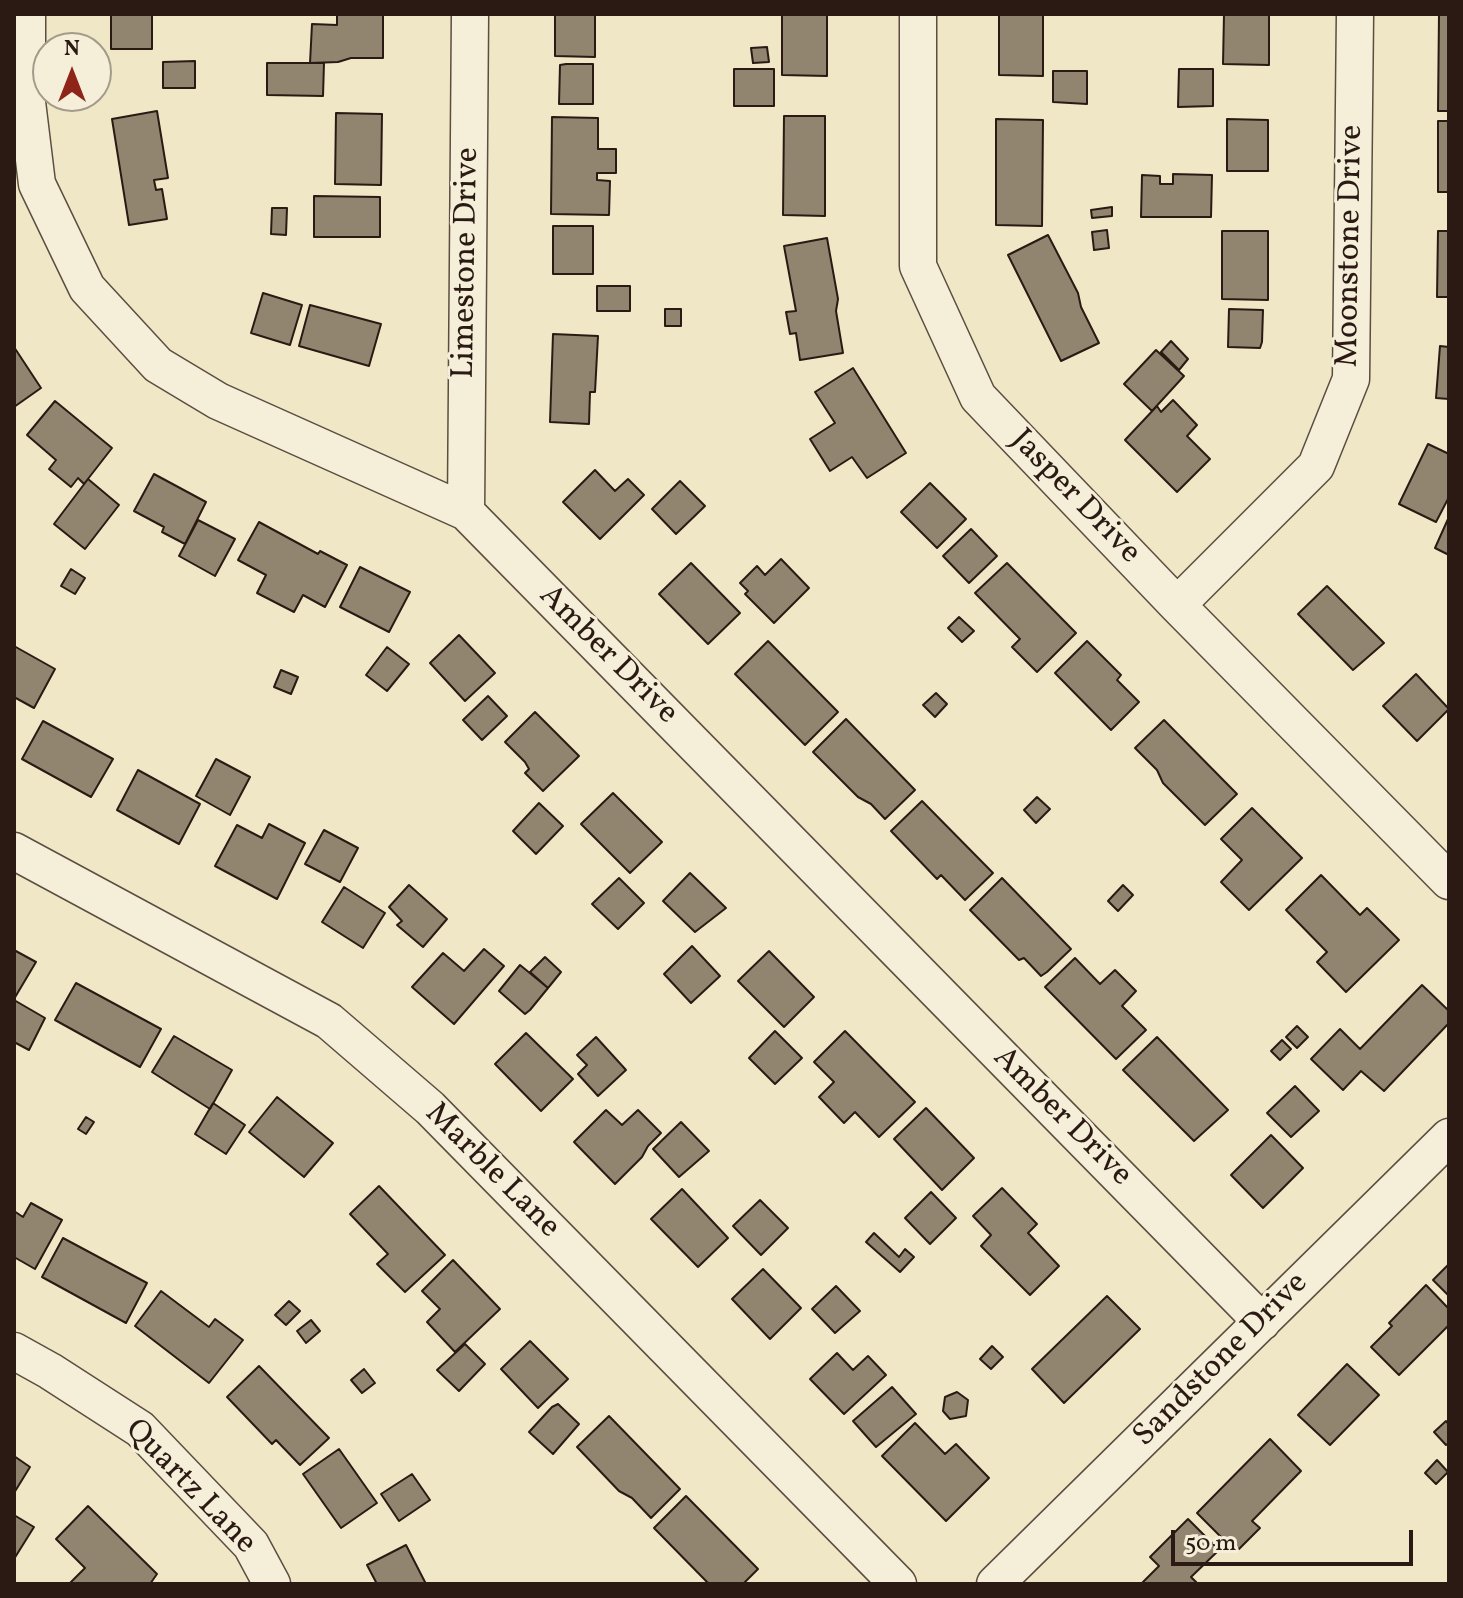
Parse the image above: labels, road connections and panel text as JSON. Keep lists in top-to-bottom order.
{
  "streets": {
    "street": [
      "Moonstone Drive",
      "Limestone Drive",
      "Jasper Drive",
      "Amber Drive",
      "Marble Lane",
      "Sandstone Drive",
      "Quartz Lane"
    ]
  },
  "crossings": [
    ["Moonstone Drive", "Jasper Drive"],
    ["Limestone Drive", "Amber Drive"],
    ["Amber Drive", "Sandstone Drive"]
  ],
  "scale_bar": "50 m",
  "north": "top"
}
